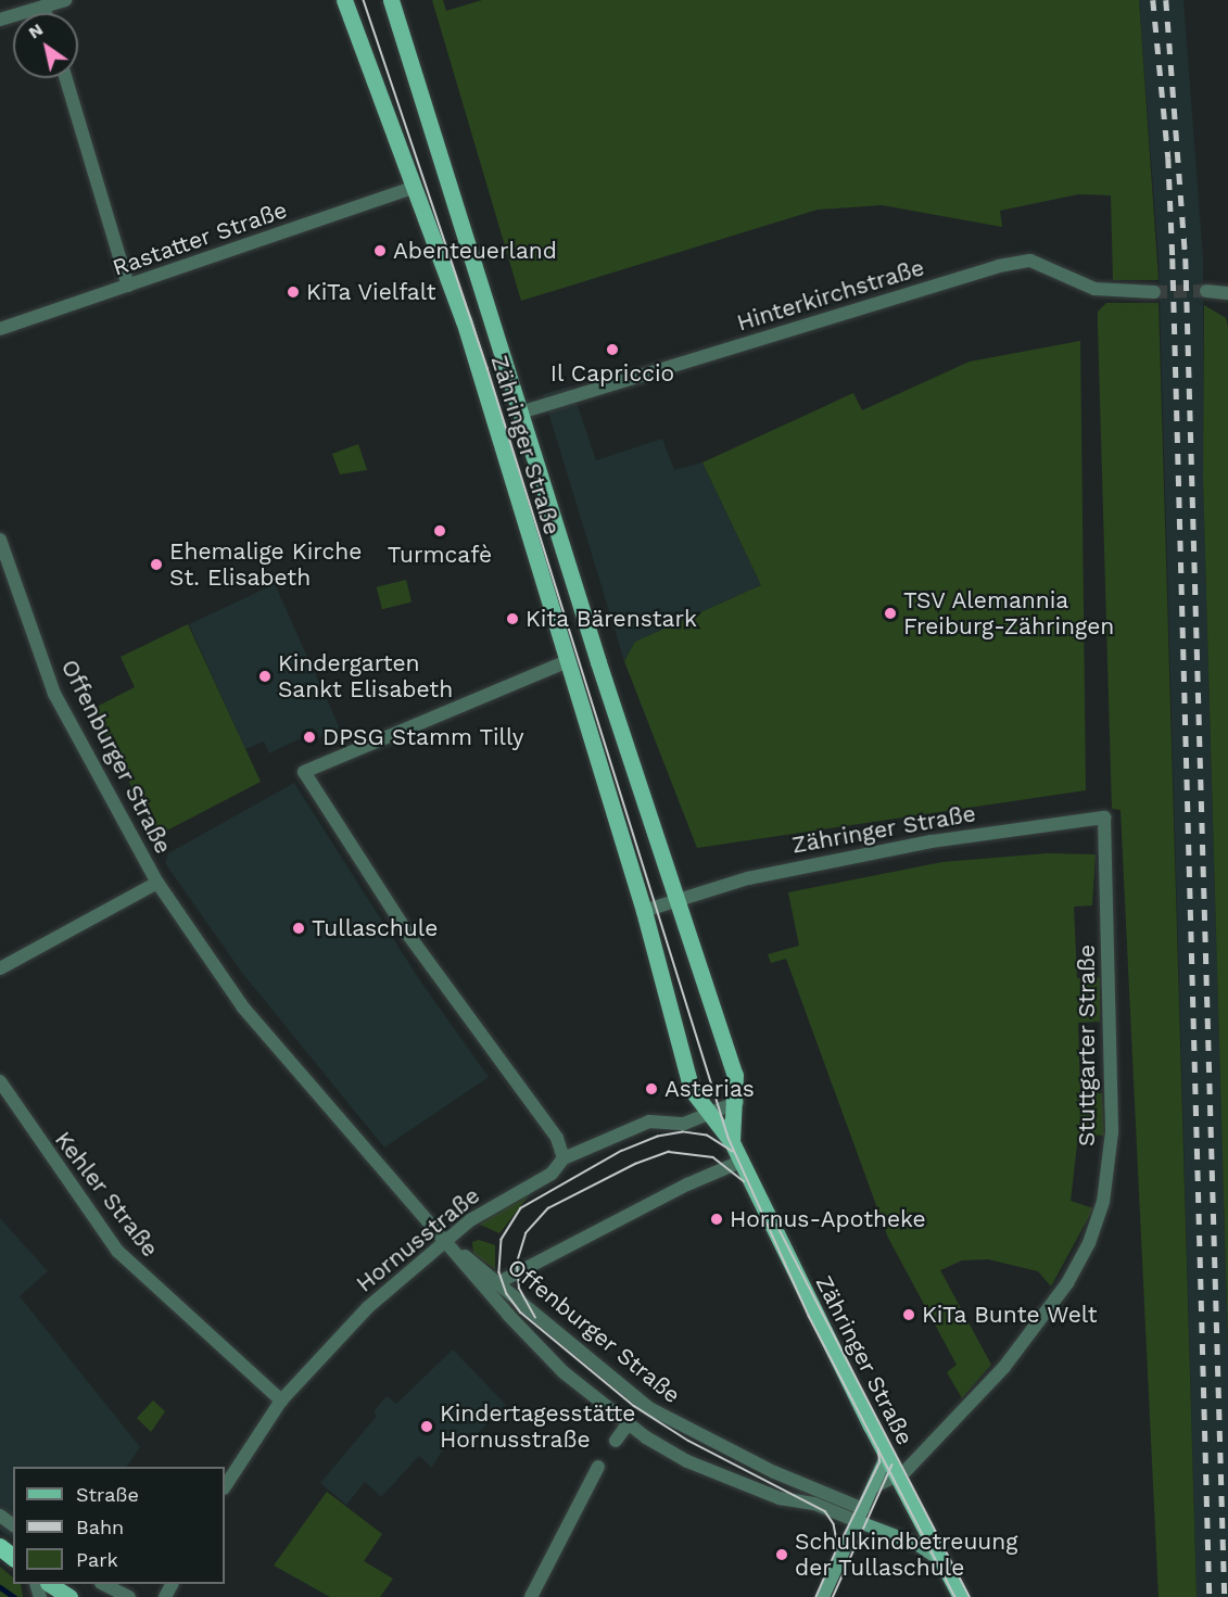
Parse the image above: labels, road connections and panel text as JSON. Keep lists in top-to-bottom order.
{
  "streets": {
    "main road": ["Zähringer Straße"],
    "street": [
      "Rastatter Straße",
      "Hinterkirchstraße",
      "Offenburger Straße",
      "Stuttgarter Straße",
      "Kehler Straße",
      "Hornusstraße"
    ]
  },
  "crossings": [
    ["Rastatter Straße", "Zähringer Straße"],
    ["Hinterkirchstraße", "Zähringer Straße"],
    ["Zähringer Straße", "Stuttgarter Straße"],
    ["Zähringer Straße", "Hornusstraße"],
    ["Offenburger Straße", "Hornusstraße"],
    ["Kehler Straße", "Hornusstraße"]
  ],
  "places": [
    "Abenteuerland",
    "KiTa Vielfalt",
    "Il Capriccio",
    "Turmcafè",
    "Ehemalige Kirche St. Elisabeth",
    "TSV Alemannia Freiburg-Zähringen",
    "Kita Bärenstark",
    "Kindergarten Sankt Elisabeth",
    "DPSG Stamm Tilly",
    "Tullaschule",
    "Asterias",
    "Hornus-Apotheke",
    "KiTa Bunte Welt",
    "Kindertagesstätte Hornusstraße",
    "Schulkindbetreuung der Tullaschule"
  ],
  "legend": ["Straße", "Bahn", "Park"],
  "north": "top left"
}
